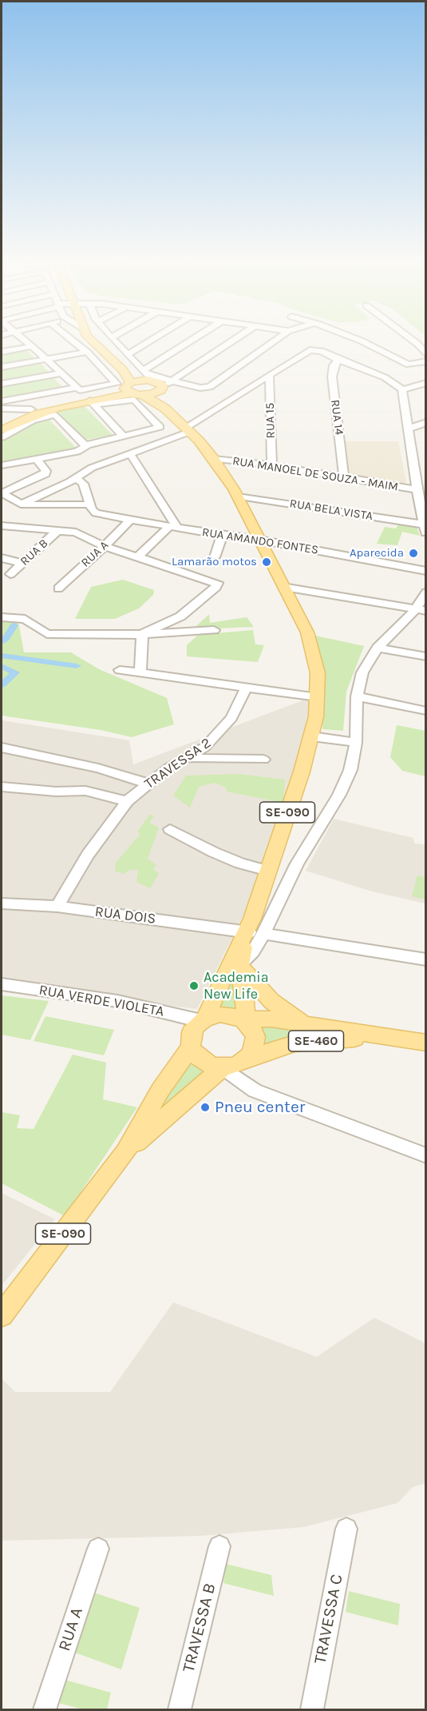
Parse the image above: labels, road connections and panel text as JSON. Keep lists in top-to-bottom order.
{
  "streets": {
    "main road": ["SE-090", "SE-460"],
    "street": [
      "RUA 14",
      "RUA 15",
      "RUA MANOEL DE SOUZA - MAIM",
      "RUA BELA VISTA",
      "RUA AMANDO FONTES",
      "RUA B",
      "RUA A",
      "TRAVESSA 2",
      "RUA DOIS",
      "RUA VERDE VIOLETA",
      "TRAVESSA C",
      "TRAVESSA B"
    ]
  },
  "crossings": [
    ["RUA 14", "RUA MANOEL DE SOUZA - MAIM"],
    ["RUA 15", "RUA MANOEL DE SOUZA - MAIM"],
    ["RUA MANOEL DE SOUZA - MAIM", "SE-090"],
    ["RUA BELA VISTA", "SE-090"],
    ["RUA AMANDO FONTES", "RUA A"],
    ["RUA AMANDO FONTES", "SE-090"],
    ["TRAVESSA 2", "RUA DOIS"],
    ["SE-090", "RUA DOIS"],
    ["SE-090", "RUA VERDE VIOLETA"],
    ["SE-090", "SE-460"],
    ["RUA VERDE VIOLETA", "SE-460"]
  ],
  "places": [
    "Aparecida",
    "Lamarão motos",
    "Academia New Life",
    "Pneu center"
  ]
}
